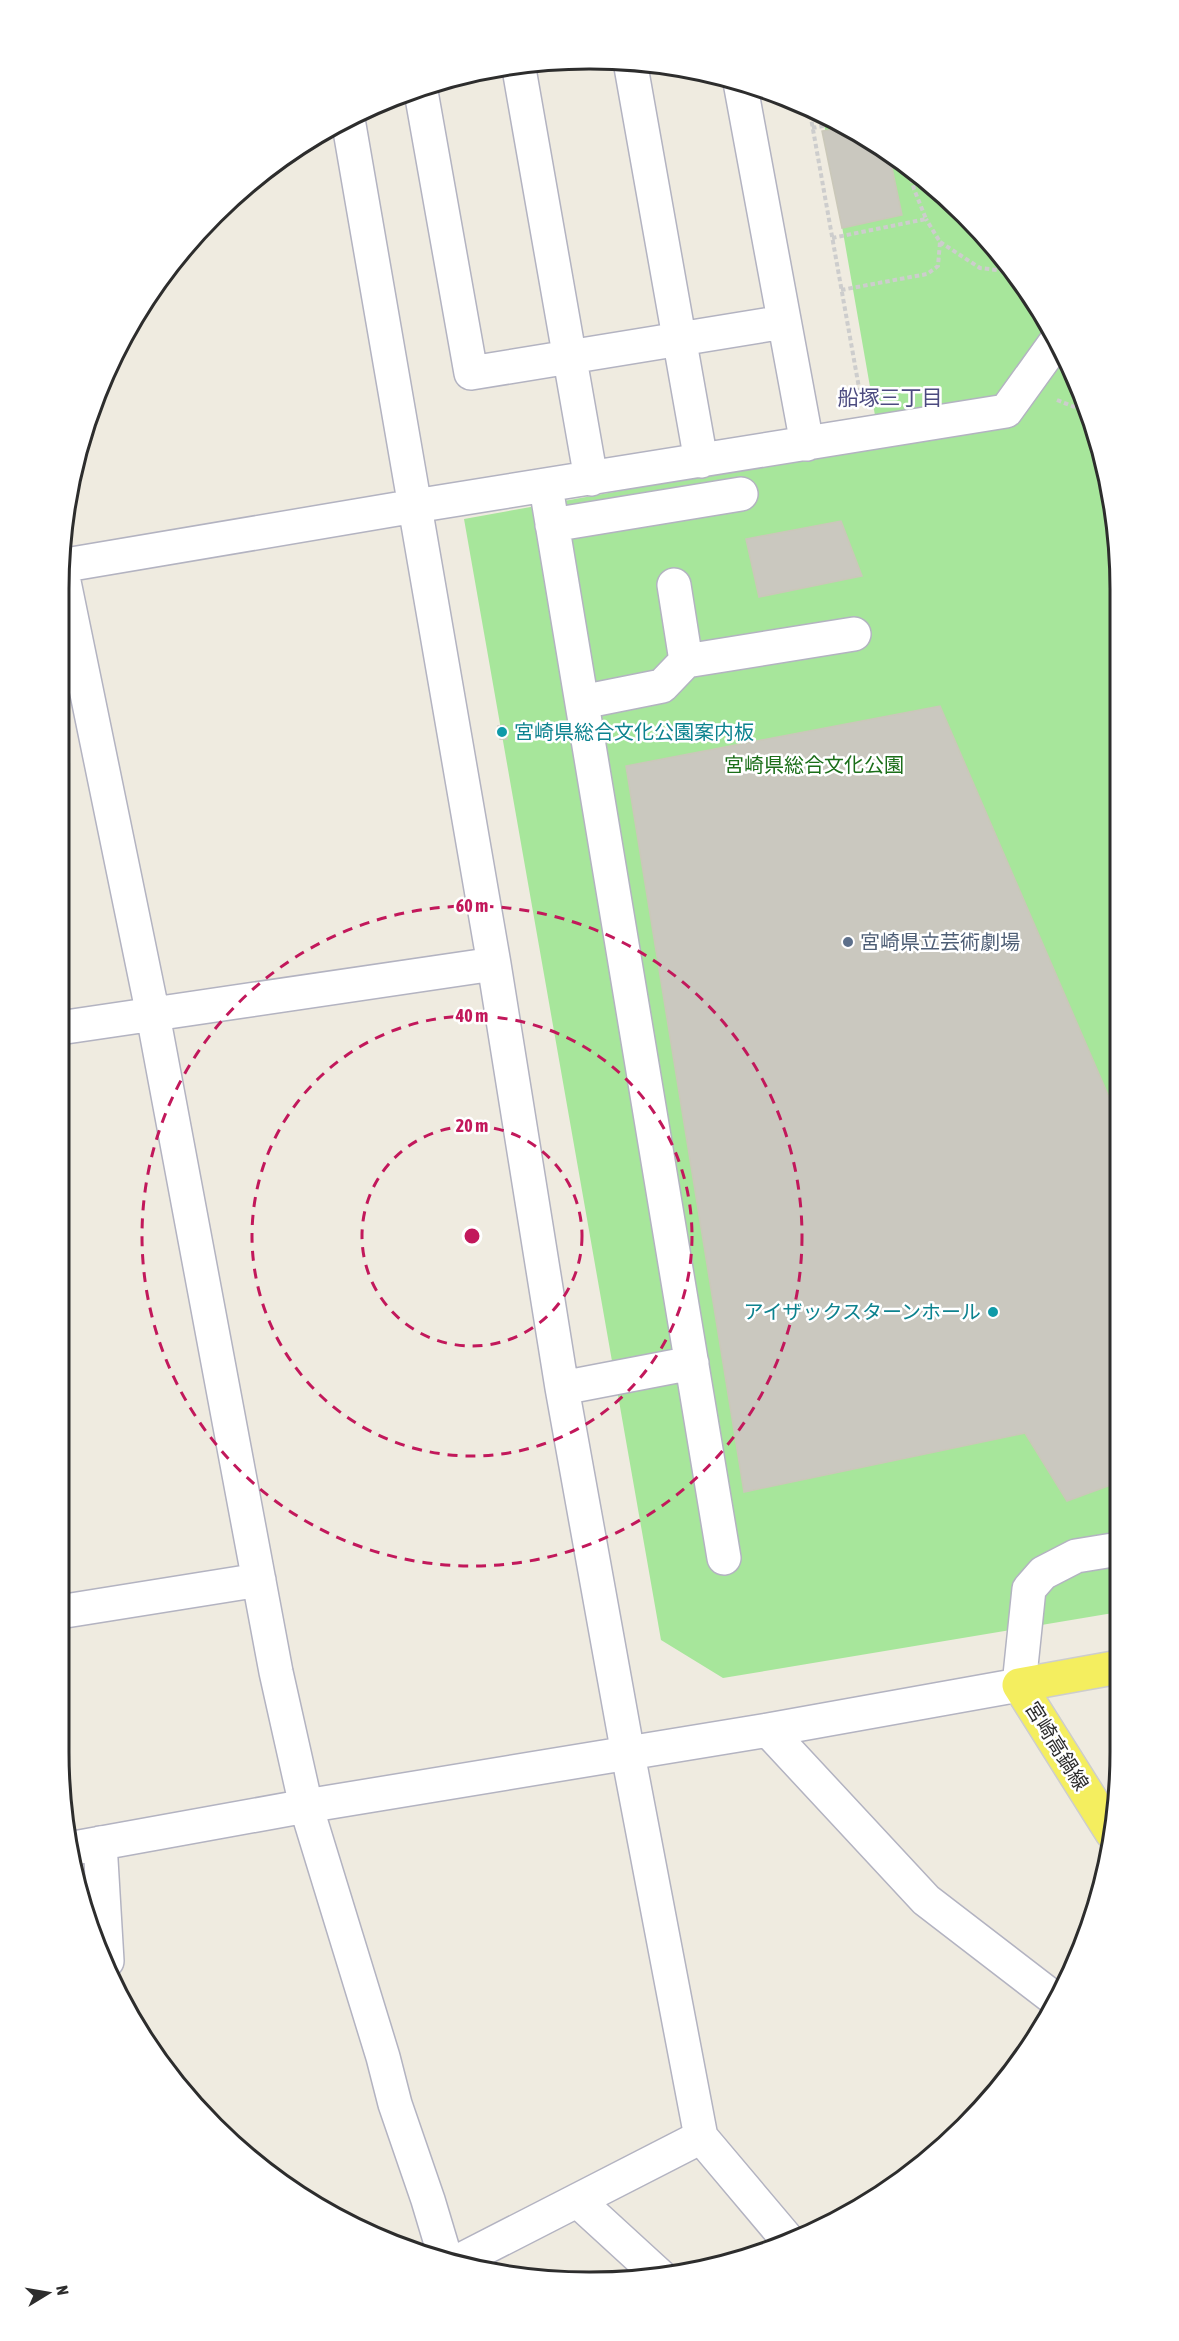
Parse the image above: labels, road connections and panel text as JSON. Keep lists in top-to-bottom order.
{
  "streets": {
    "main road": ["宮崎高鍋線"]
  },
  "districts": ["船塚三丁目"],
  "parks": ["宮崎県総合文化公園"],
  "places": ["宮崎県総合文化公園案内板", "宮崎県立芸術劇場", "アイザックスターンホール"],
  "north": "right",
  "rings": ["60 m", "40 m", "20 m"]
}
